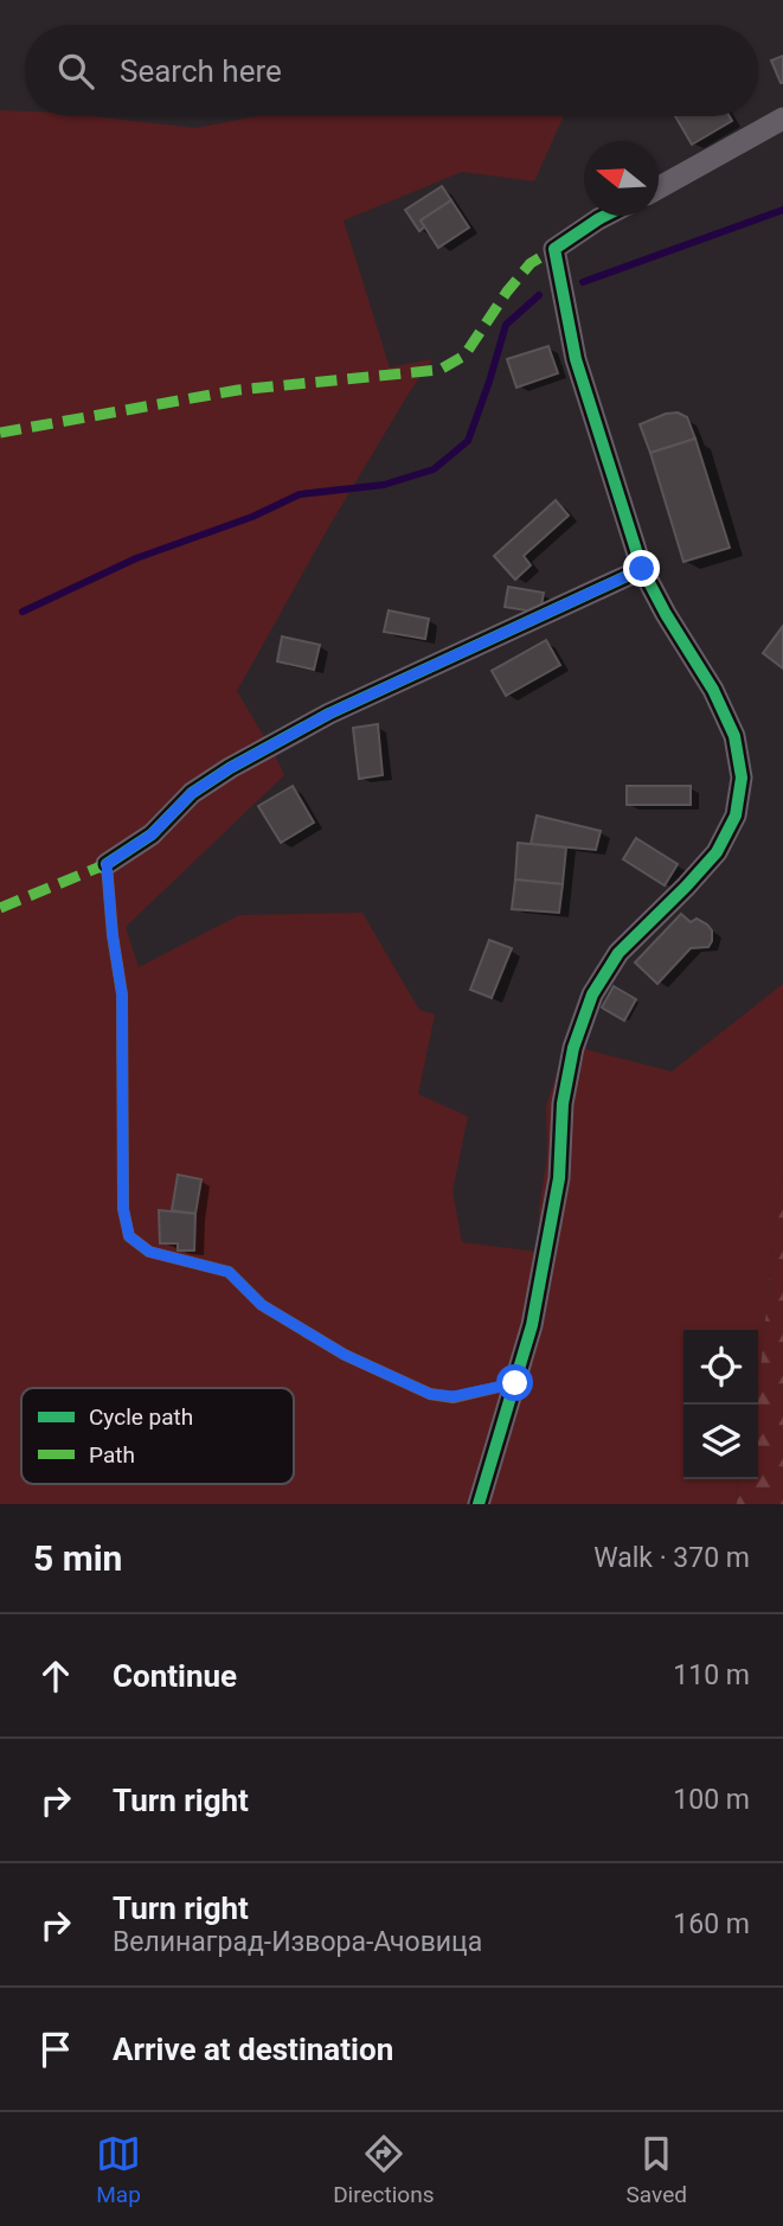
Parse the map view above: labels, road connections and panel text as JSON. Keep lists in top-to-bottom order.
{
  "legend": ["Cycle path", "Path"],
  "north": "left",
  "page": {
    "search": "Search here",
    "heading": ["5 min", "Walk · 370 m"],
    "list": [
      ["Continue", "110 m"],
      ["Turn right", "100 m"],
      ["Turn right", "Велинаград-Извора-Ачовица", "160 m"],
      "Arrive at destination"
    ],
    "nav": ["Map", "Directions", "Saved"]
  }
}
